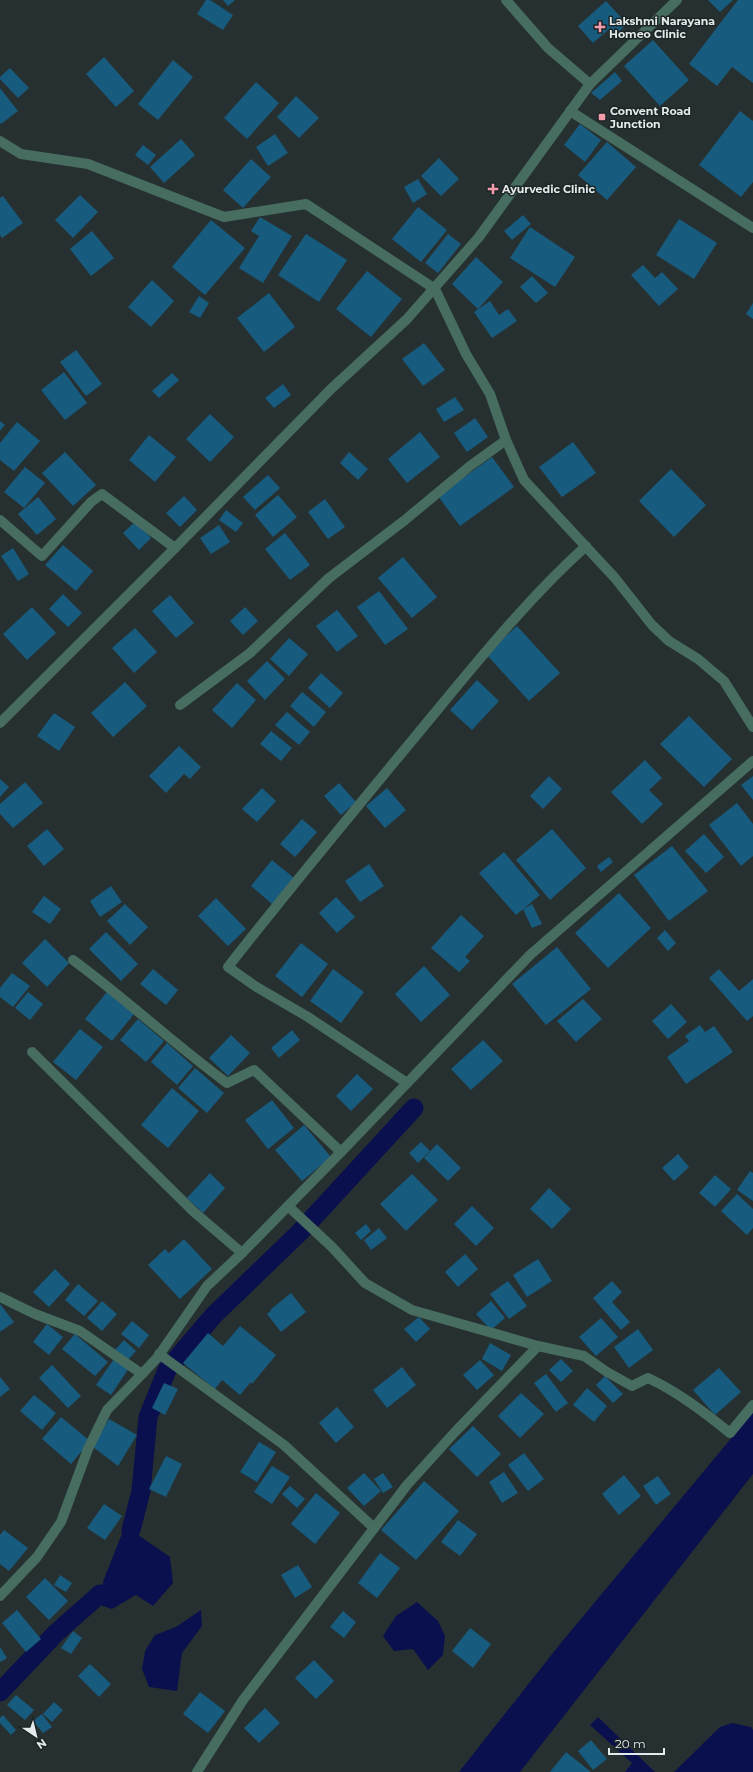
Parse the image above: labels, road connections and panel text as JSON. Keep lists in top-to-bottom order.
{
  "places": {
    "health": ["Lakshmi Narayana Homeo Clinic", "Ayurvedic Clinic"],
    "transit": ["Convent Road Junction"]
  },
  "scale_bar": "20 m",
  "north": "bottom right"
}
